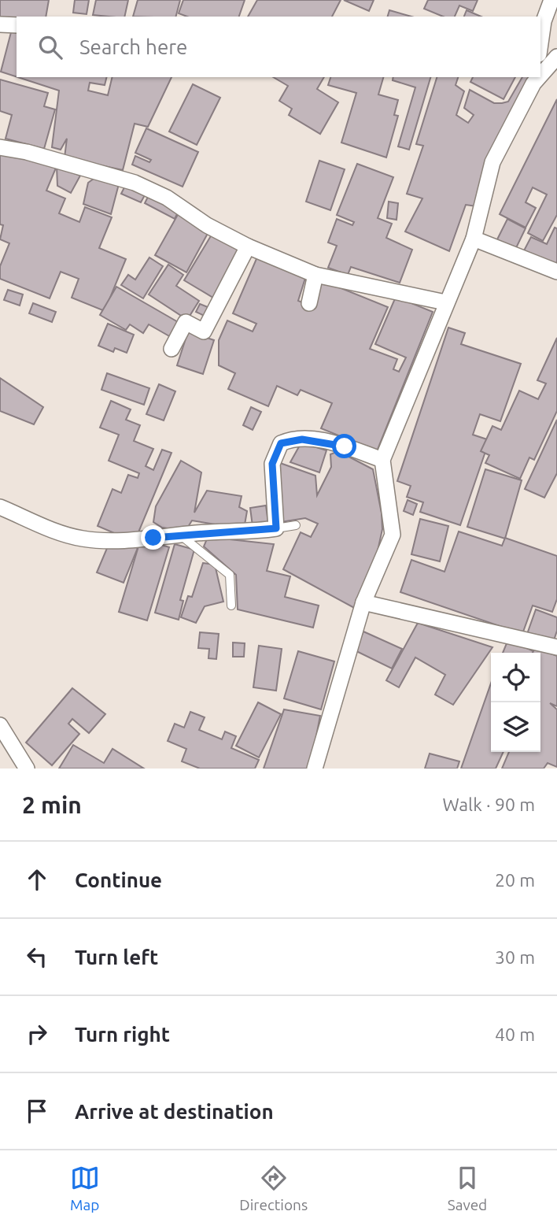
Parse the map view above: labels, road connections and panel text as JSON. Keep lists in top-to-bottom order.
{
  "page": {
    "search": "Search here",
    "heading": ["2 min", "Walk · 90 m"],
    "list": [
      ["Continue", "20 m"],
      ["Turn left", "30 m"],
      ["Turn right", "40 m"],
      "Arrive at destination"
    ],
    "nav": ["Map", "Directions", "Saved"]
  }
}
